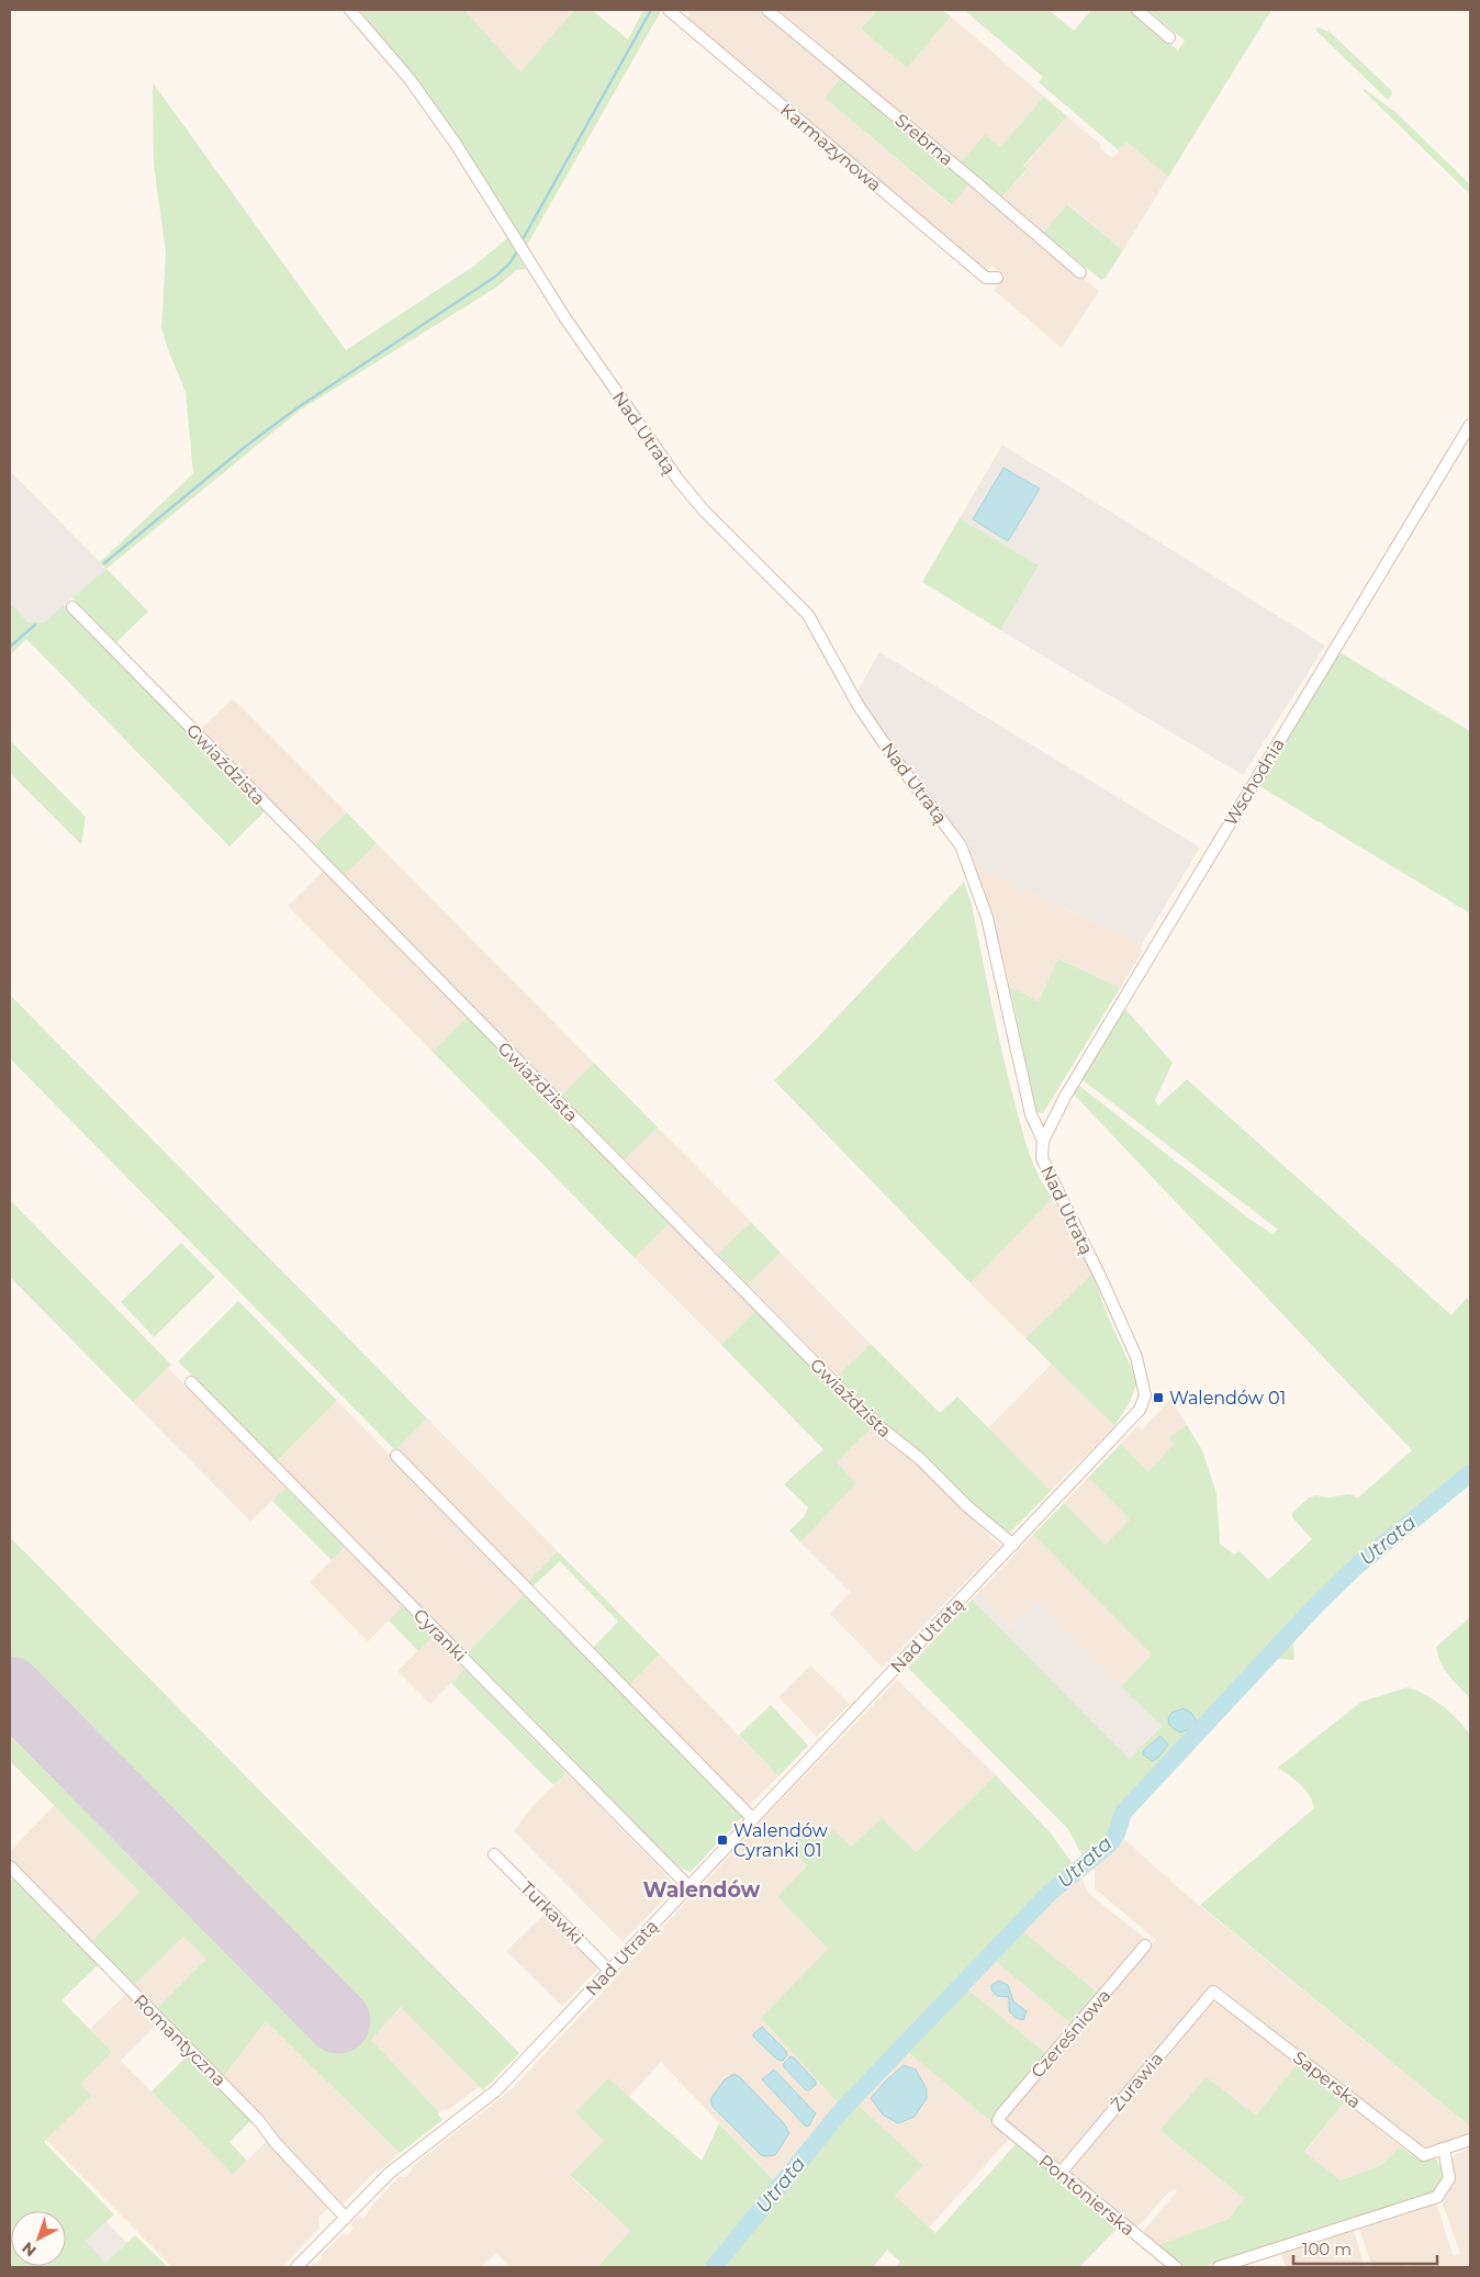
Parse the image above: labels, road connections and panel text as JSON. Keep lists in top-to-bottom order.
{
  "streets": {
    "street": [
      "Srebrna",
      "Karmazynowa",
      "Nad Utratą",
      "Gwiaździsta",
      "Wschodnia",
      "Cyranki",
      "Turkawki",
      "Czereśniowa",
      "Romantyczna",
      "Saperska",
      "Żurawia",
      "Pontonierska"
    ]
  },
  "crossings": [
    ["Nad Utratą", "Gwiaździsta"],
    ["Nad Utratą", "Wschodnia"],
    ["Nad Utratą", "Cyranki"],
    ["Nad Utratą", "Turkawki"],
    ["Nad Utratą", "Romantyczna"],
    ["Czereśniowa", "Pontonierska"],
    ["Saperska", "Żurawia"],
    ["Żurawia", "Pontonierska"]
  ],
  "districts": ["Walendów"],
  "water": ["Utrata"],
  "places": {
    "transit": ["Walendów 01", "Walendów Cyranki 01"]
  },
  "scale_bar": "100 m",
  "north": "bottom left"
}
